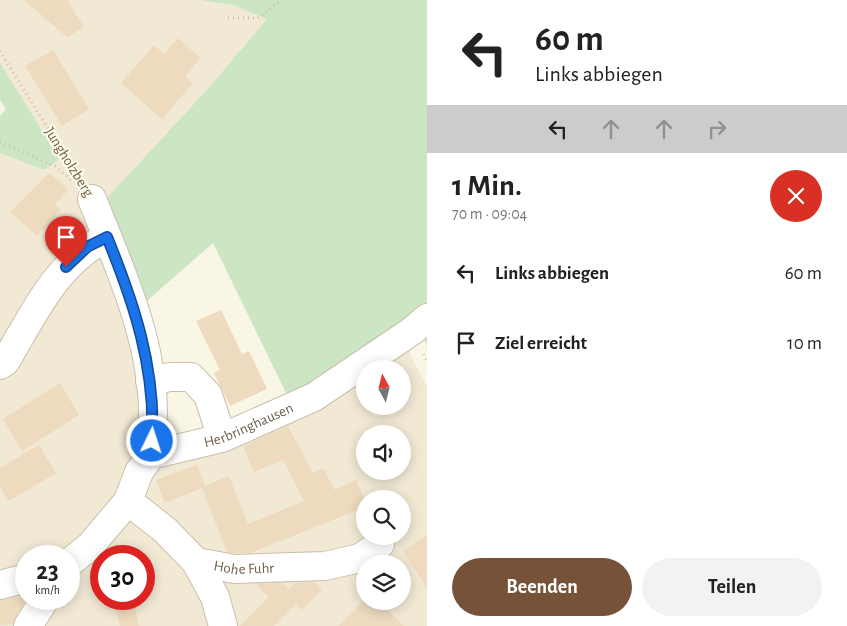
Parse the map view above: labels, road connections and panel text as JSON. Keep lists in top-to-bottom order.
{
  "streets": {
    "street": ["Jungholzberg", "Herbringhausen", "Hohe Fuhr"]
  },
  "crossings": [
    ["Jungholzberg", "Herbringhausen"]
  ],
  "north": "top",
  "page": {
    "turn": ["60 m", "Links abbiegen"],
    "heading": ["1 Min.", "70 m · 09:04"],
    "list": [
      {
        "name": "Links abbiegen",
        "value": "60 m"
      },
      {
        "name": "Ziel erreicht",
        "value": "10 m"
      }
    ],
    "speed": "23 km/h",
    "limit": "30",
    "buttons": ["Beenden", "Teilen"]
  }
}
